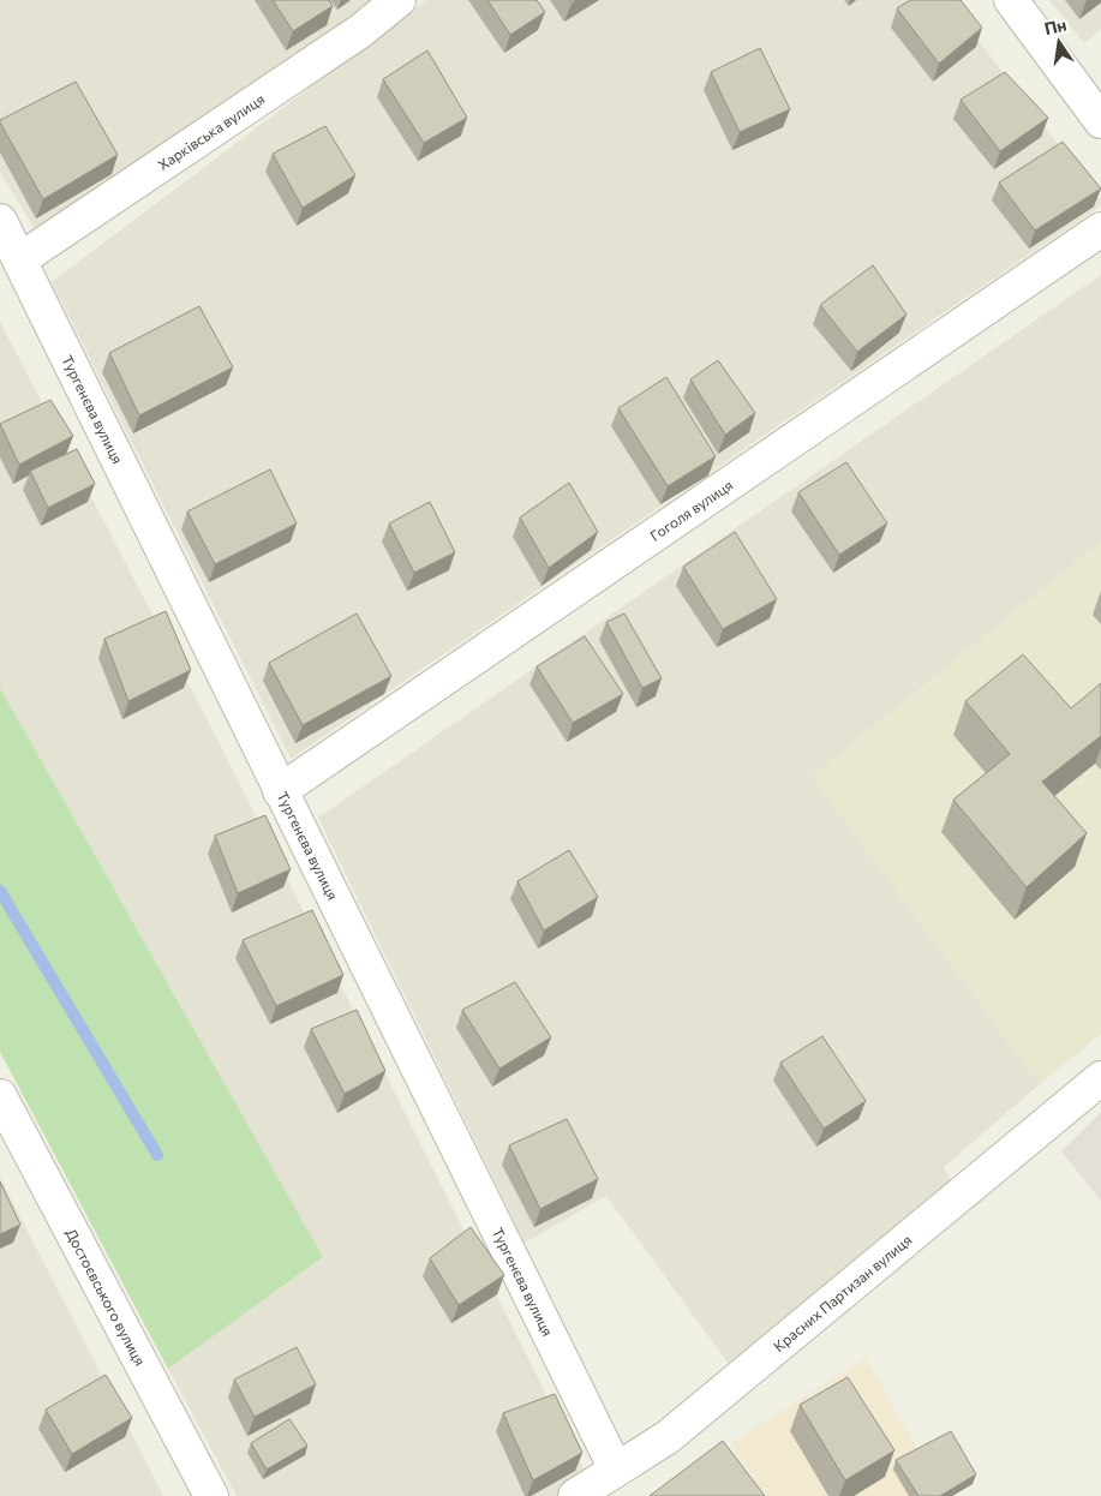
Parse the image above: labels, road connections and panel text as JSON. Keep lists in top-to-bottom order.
{
  "streets": {
    "street": [
      "Харківська вулиця",
      "Тургенєва вулиця",
      "Гоголя вулиця",
      "Красних Партизан вулиця",
      "Достоєвського вулиця"
    ]
  },
  "crossings": [
    ["Харківська вулиця", "Тургенєва вулиця"],
    ["Тургенєва вулиця", "Гоголя вулиця"],
    ["Тургенєва вулиця", "Красних Партизан вулиця"]
  ],
  "north": "top"
}
